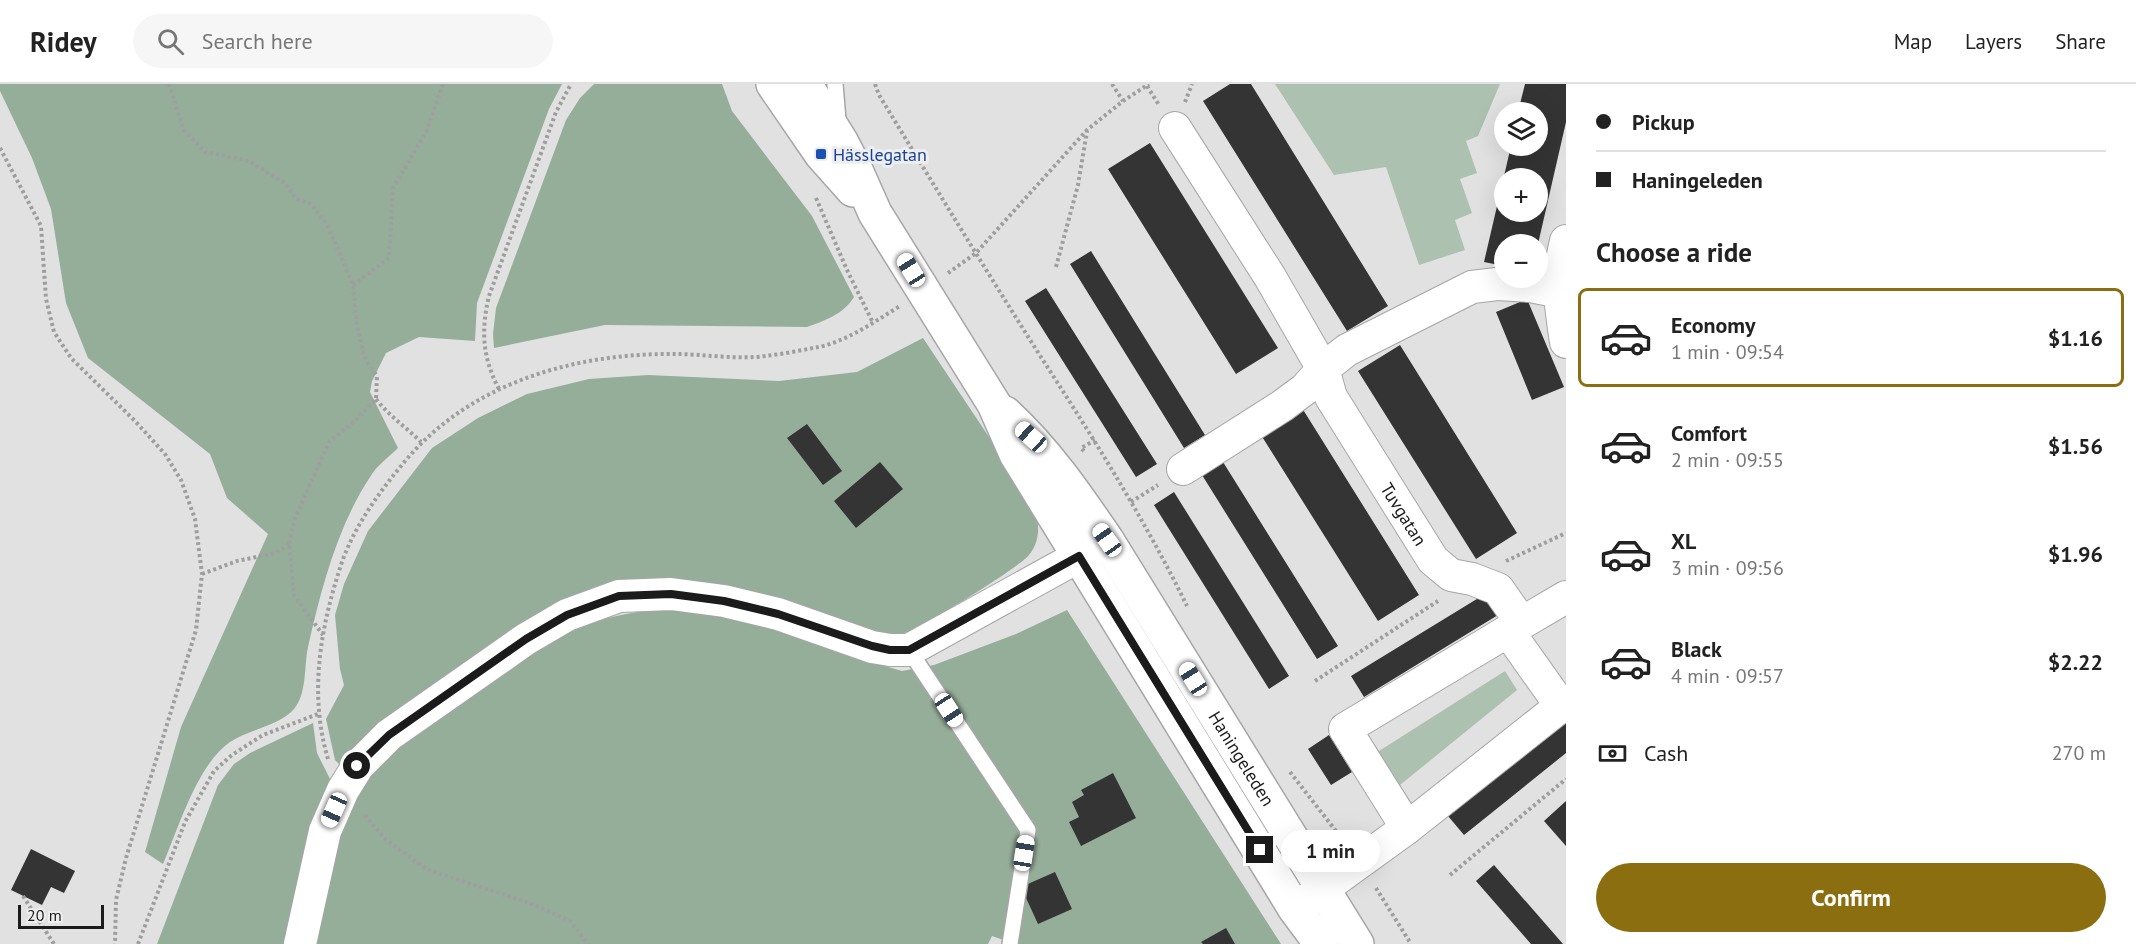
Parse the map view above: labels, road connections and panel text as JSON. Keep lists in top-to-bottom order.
{
  "streets": {
    "main road": ["Haningeleden"],
    "street": ["Tuvgatan"]
  },
  "crossings": [
    ["Tuvgatan", "Haningeleden"]
  ],
  "places": {
    "transit": ["Hässlegatan"]
  },
  "scale_bar": "20 m",
  "page": {
    "header": "Ridey",
    "search": "Search here",
    "nav": ["Map", "Layers", "Share"],
    "banner": ["Pickup", "Haningeleden"],
    "map_buttons": ["+", "−"],
    "heading": "Choose a ride",
    "list": [
      {
        "name": "Economy",
        "note": "1 min · 09:54",
        "value": "$1.16"
      },
      {
        "name": "Comfort",
        "note": "2 min · 09:55",
        "value": "$1.56"
      },
      {
        "name": "XL",
        "note": "3 min · 09:56",
        "value": "$1.96"
      },
      {
        "name": "Black",
        "note": "4 min · 09:57",
        "value": "$2.22"
      }
    ],
    "pay": ["Cash", "270 m"],
    "bubble": "1 min",
    "buttons": "Confirm",
    "scale": "20 m"
  }
}
